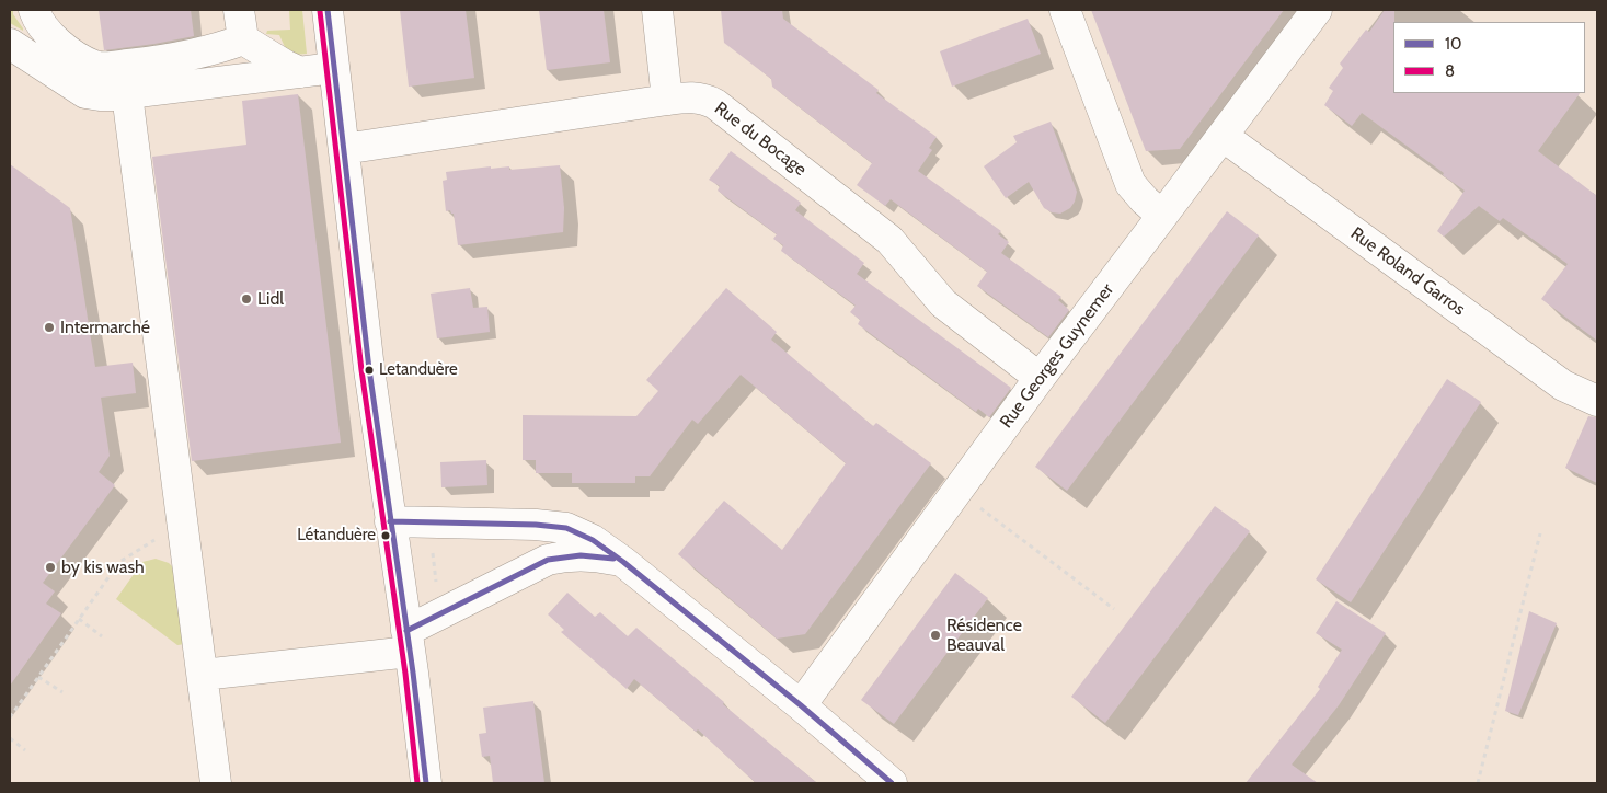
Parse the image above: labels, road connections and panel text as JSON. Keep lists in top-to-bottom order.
{
  "streets": {
    "street": ["Rue du Bocage", "Rue Roland Garros", "Rue Georges Guynemer"]
  },
  "crossings": [
    ["Rue du Bocage", "Rue Georges Guynemer"],
    ["Rue Roland Garros", "Rue Georges Guynemer"]
  ],
  "places": [
    "Lidl",
    "Intermarché",
    "Letanduère",
    "Létanduère",
    "by kis wash",
    "Résidence Beauval"
  ],
  "lines": ["transit line 10", "transit line 8"],
  "legend": ["10", "8"]
}
